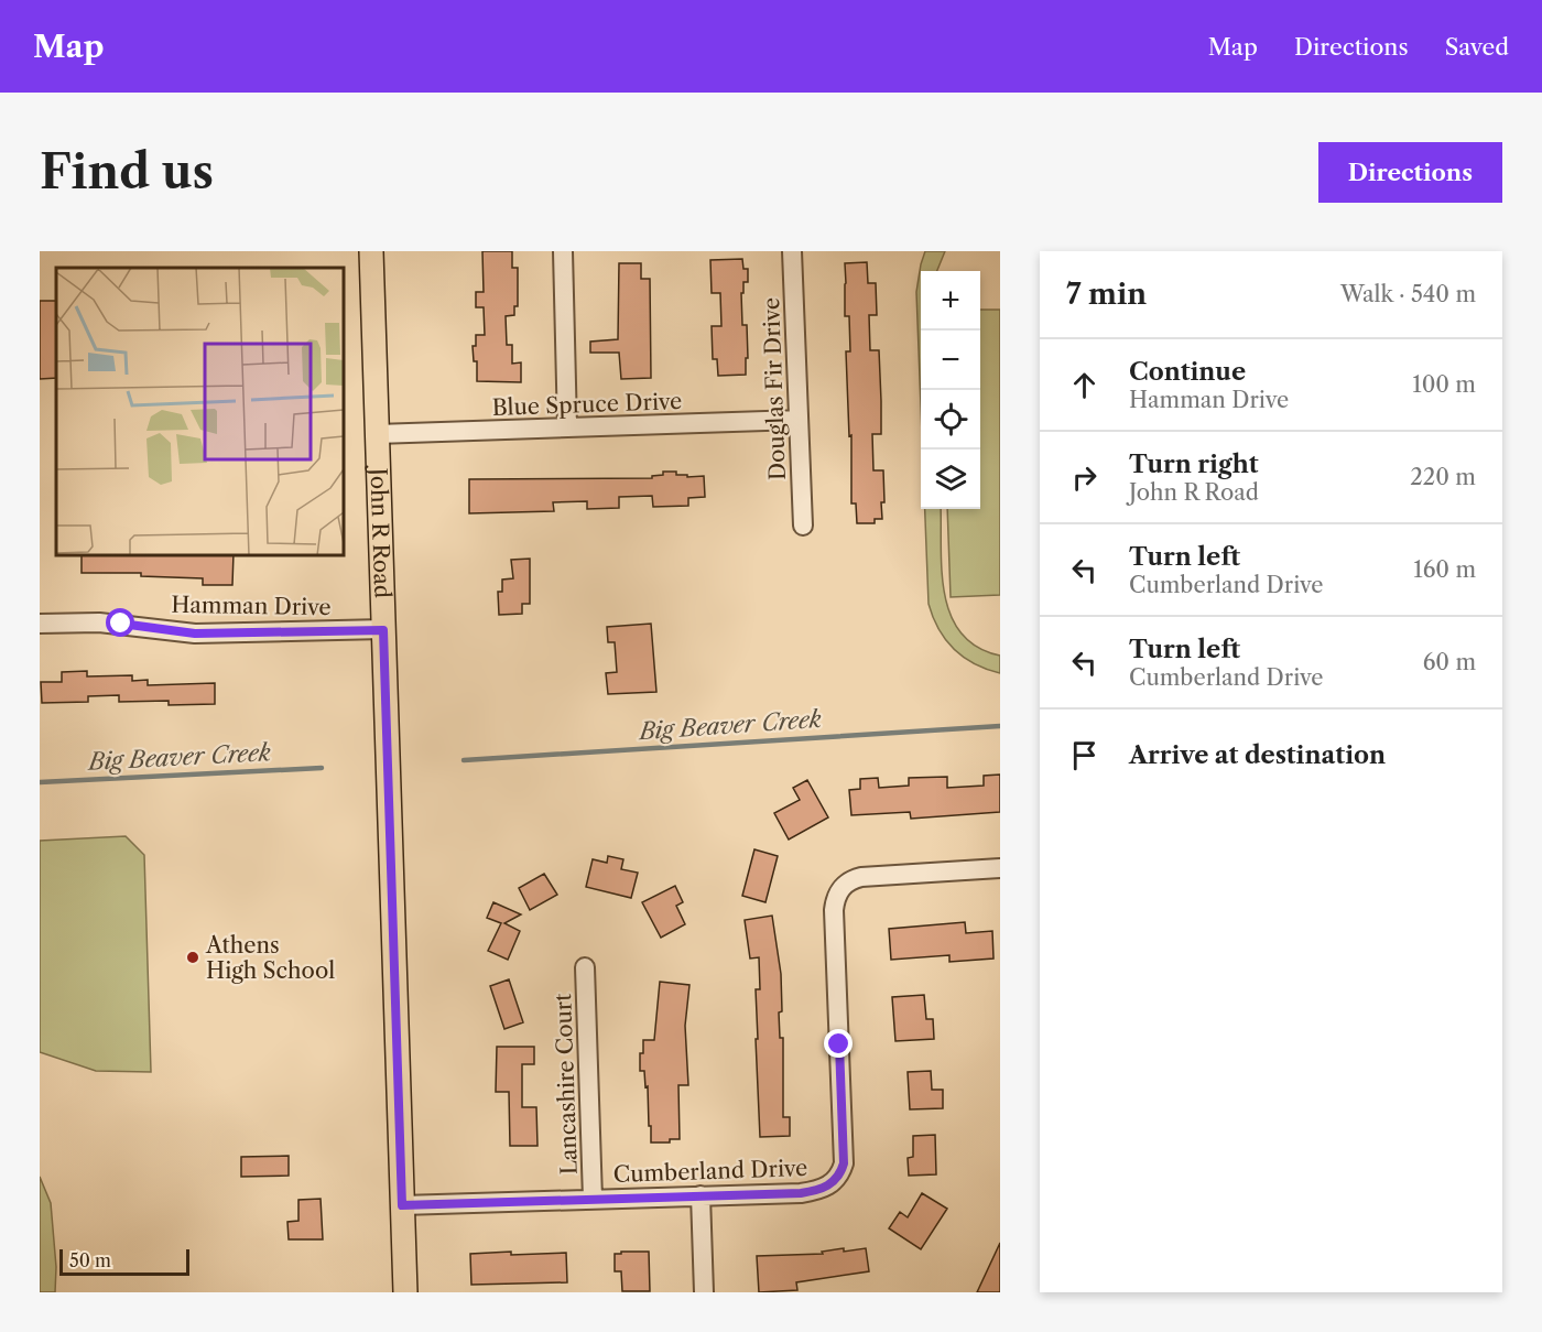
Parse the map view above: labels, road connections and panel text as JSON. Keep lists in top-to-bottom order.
{
  "streets": {
    "main road": ["John R Road"],
    "street": [
      "Douglas Fir Drive",
      "Blue Spruce Drive",
      "Hamman Drive",
      "Lancashire Court",
      "Cumberland Drive"
    ]
  },
  "crossings": [
    ["Douglas Fir Drive", "Blue Spruce Drive"],
    ["Blue Spruce Drive", "John R Road"],
    ["John R Road", "Hamman Drive"],
    ["John R Road", "Cumberland Drive"],
    ["Lancashire Court", "Cumberland Drive"]
  ],
  "water": ["Big Beaver Creek"],
  "places": ["Athens High School"],
  "scale_bar": "50 m",
  "page": {
    "header": "Map",
    "nav": ["Map", "Directions", "Saved"],
    "buttons": "Directions",
    "title": "Find us",
    "heading": ["7 min", "Walk · 540 m"],
    "map_buttons": ["+", "−"],
    "list": [
      ["Continue", "Hamman Drive", "100 m"],
      ["Turn right", "John R Road", "220 m"],
      ["Turn left", "Cumberland Drive", "160 m"],
      ["Turn left", "Cumberland Drive", "60 m"],
      "Arrive at destination"
    ],
    "scale": "50 m"
  }
}
